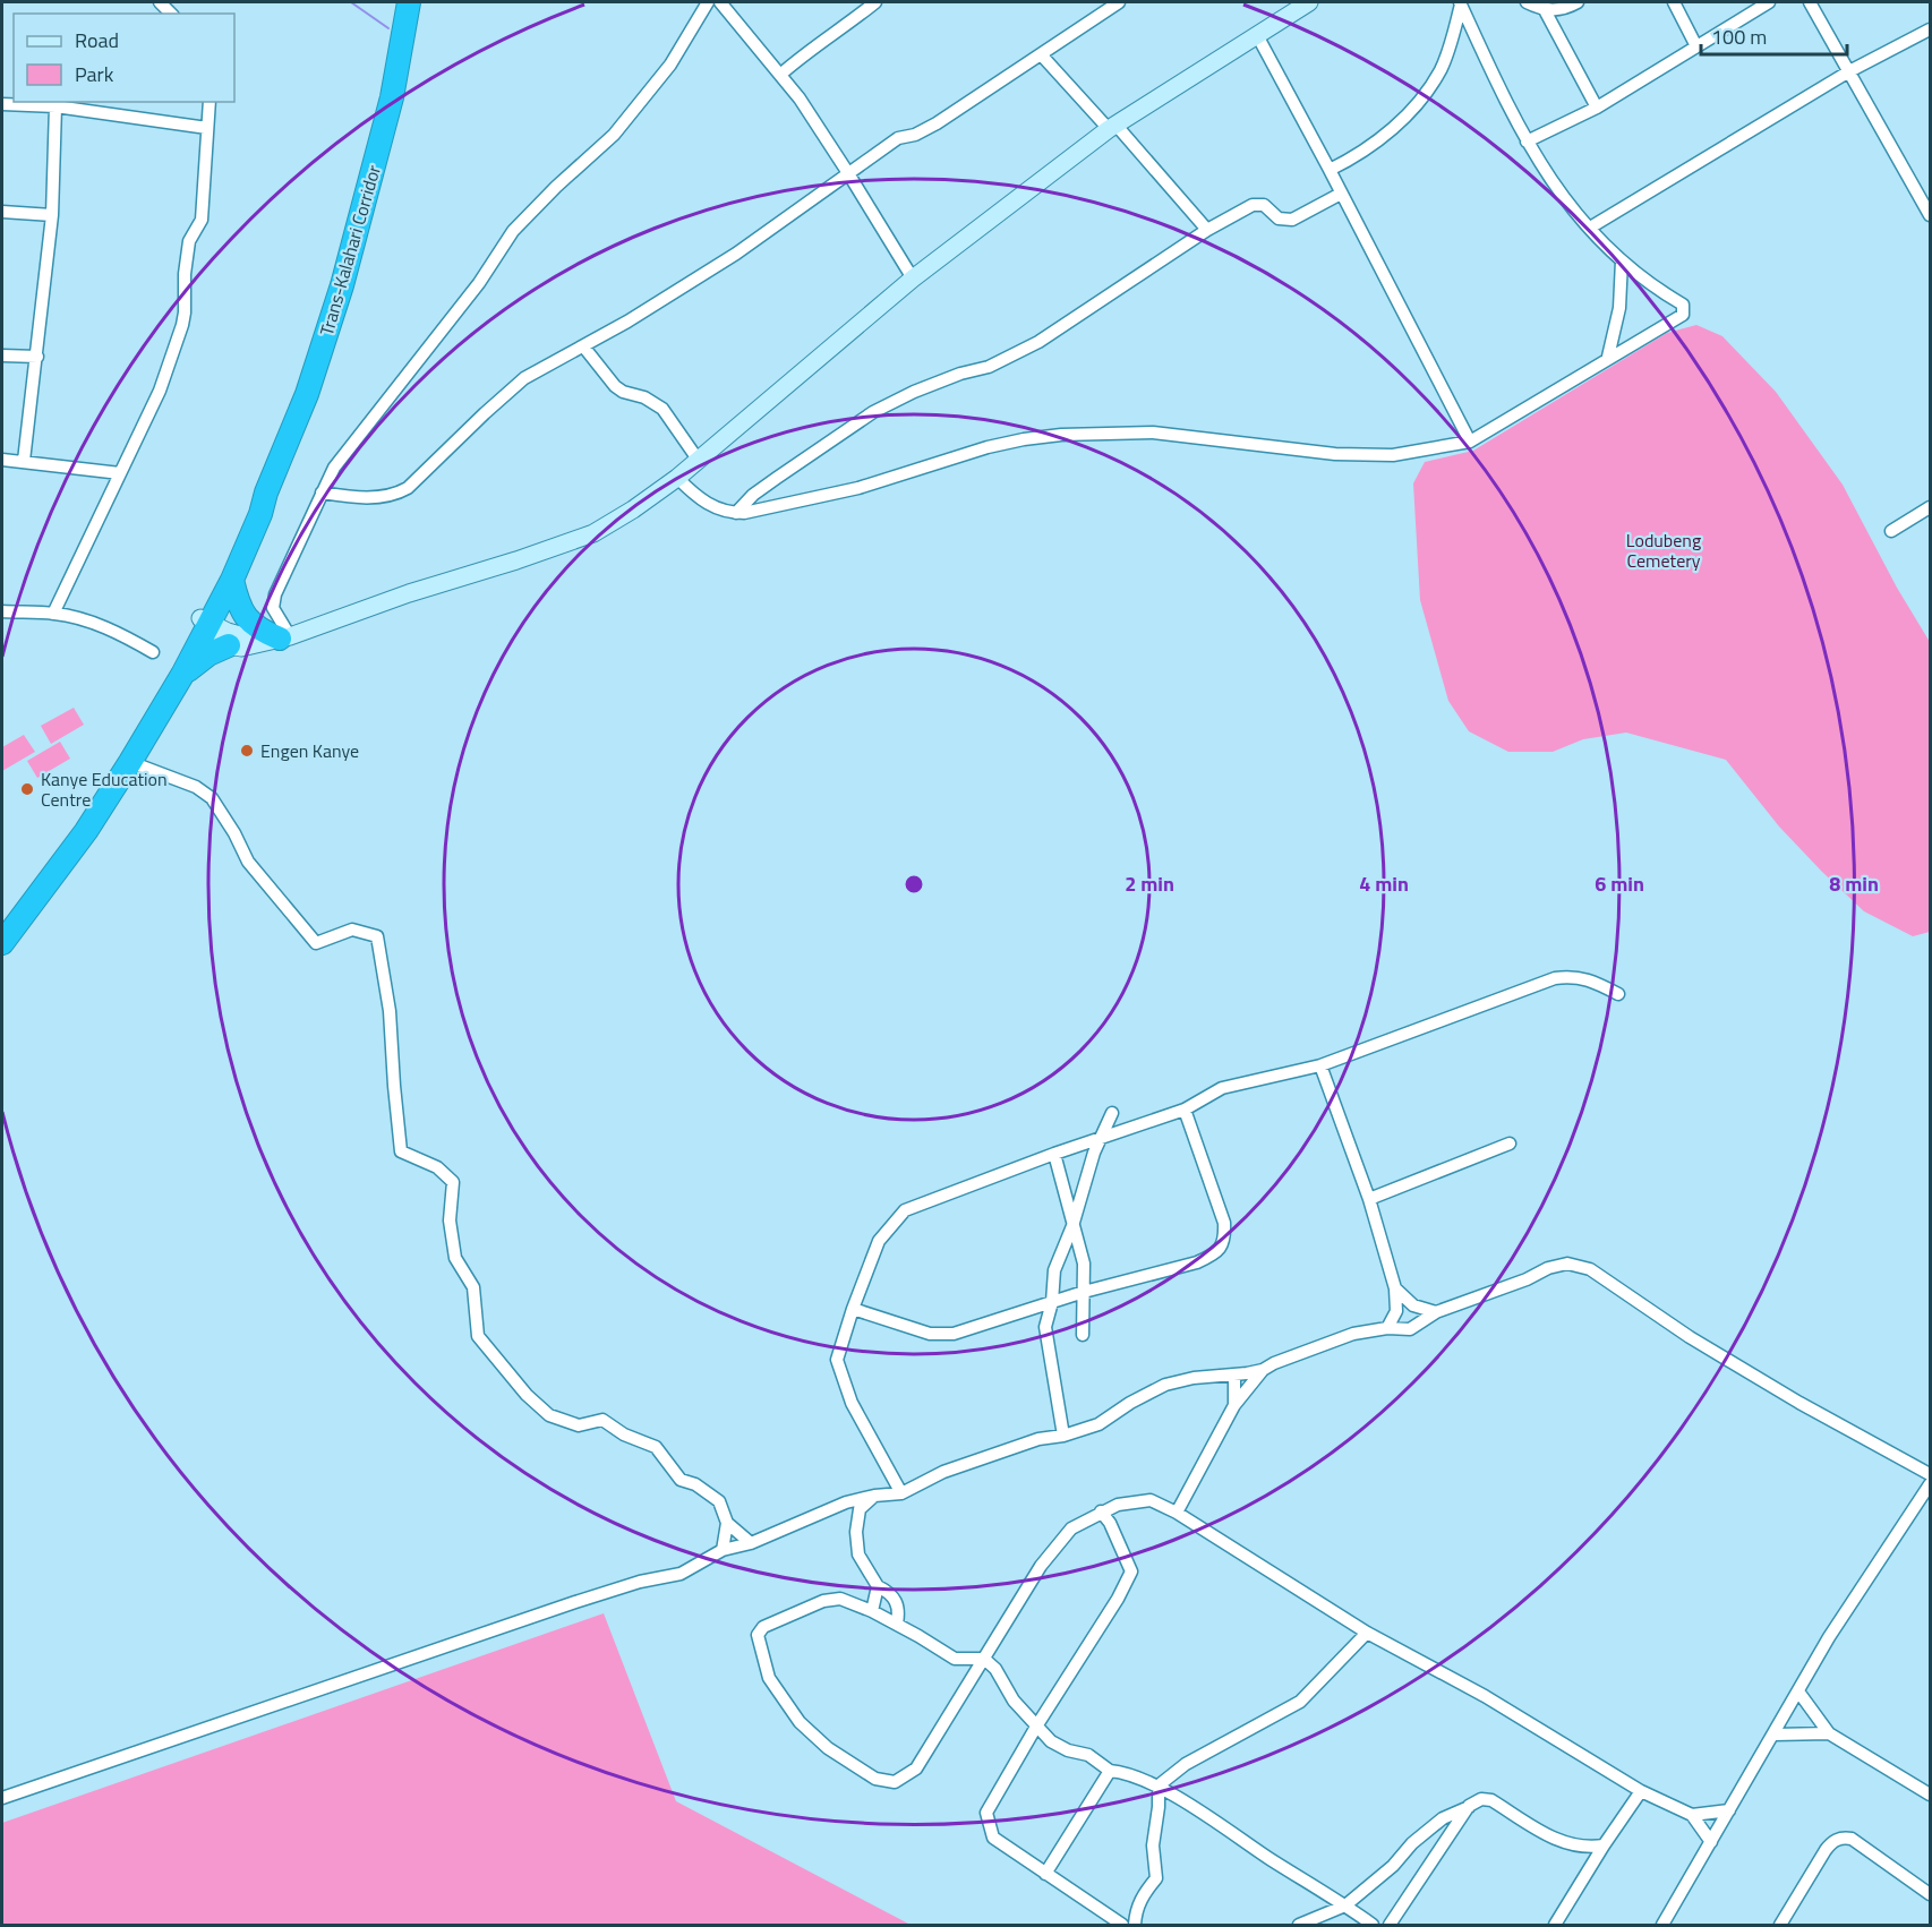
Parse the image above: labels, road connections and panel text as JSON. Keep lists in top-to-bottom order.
{
  "streets": {
    "highway": ["Trans-Kalahari Corridor"]
  },
  "parks": ["Lodubeng Cemetery"],
  "places": ["Engen Kanye", "Kanye Education Centre"],
  "legend": ["Road", "Park"],
  "scale_bar": "100 m",
  "rings": [
    "2 min",
    "4 min",
    "6 min",
    "8 min"
  ]
}
